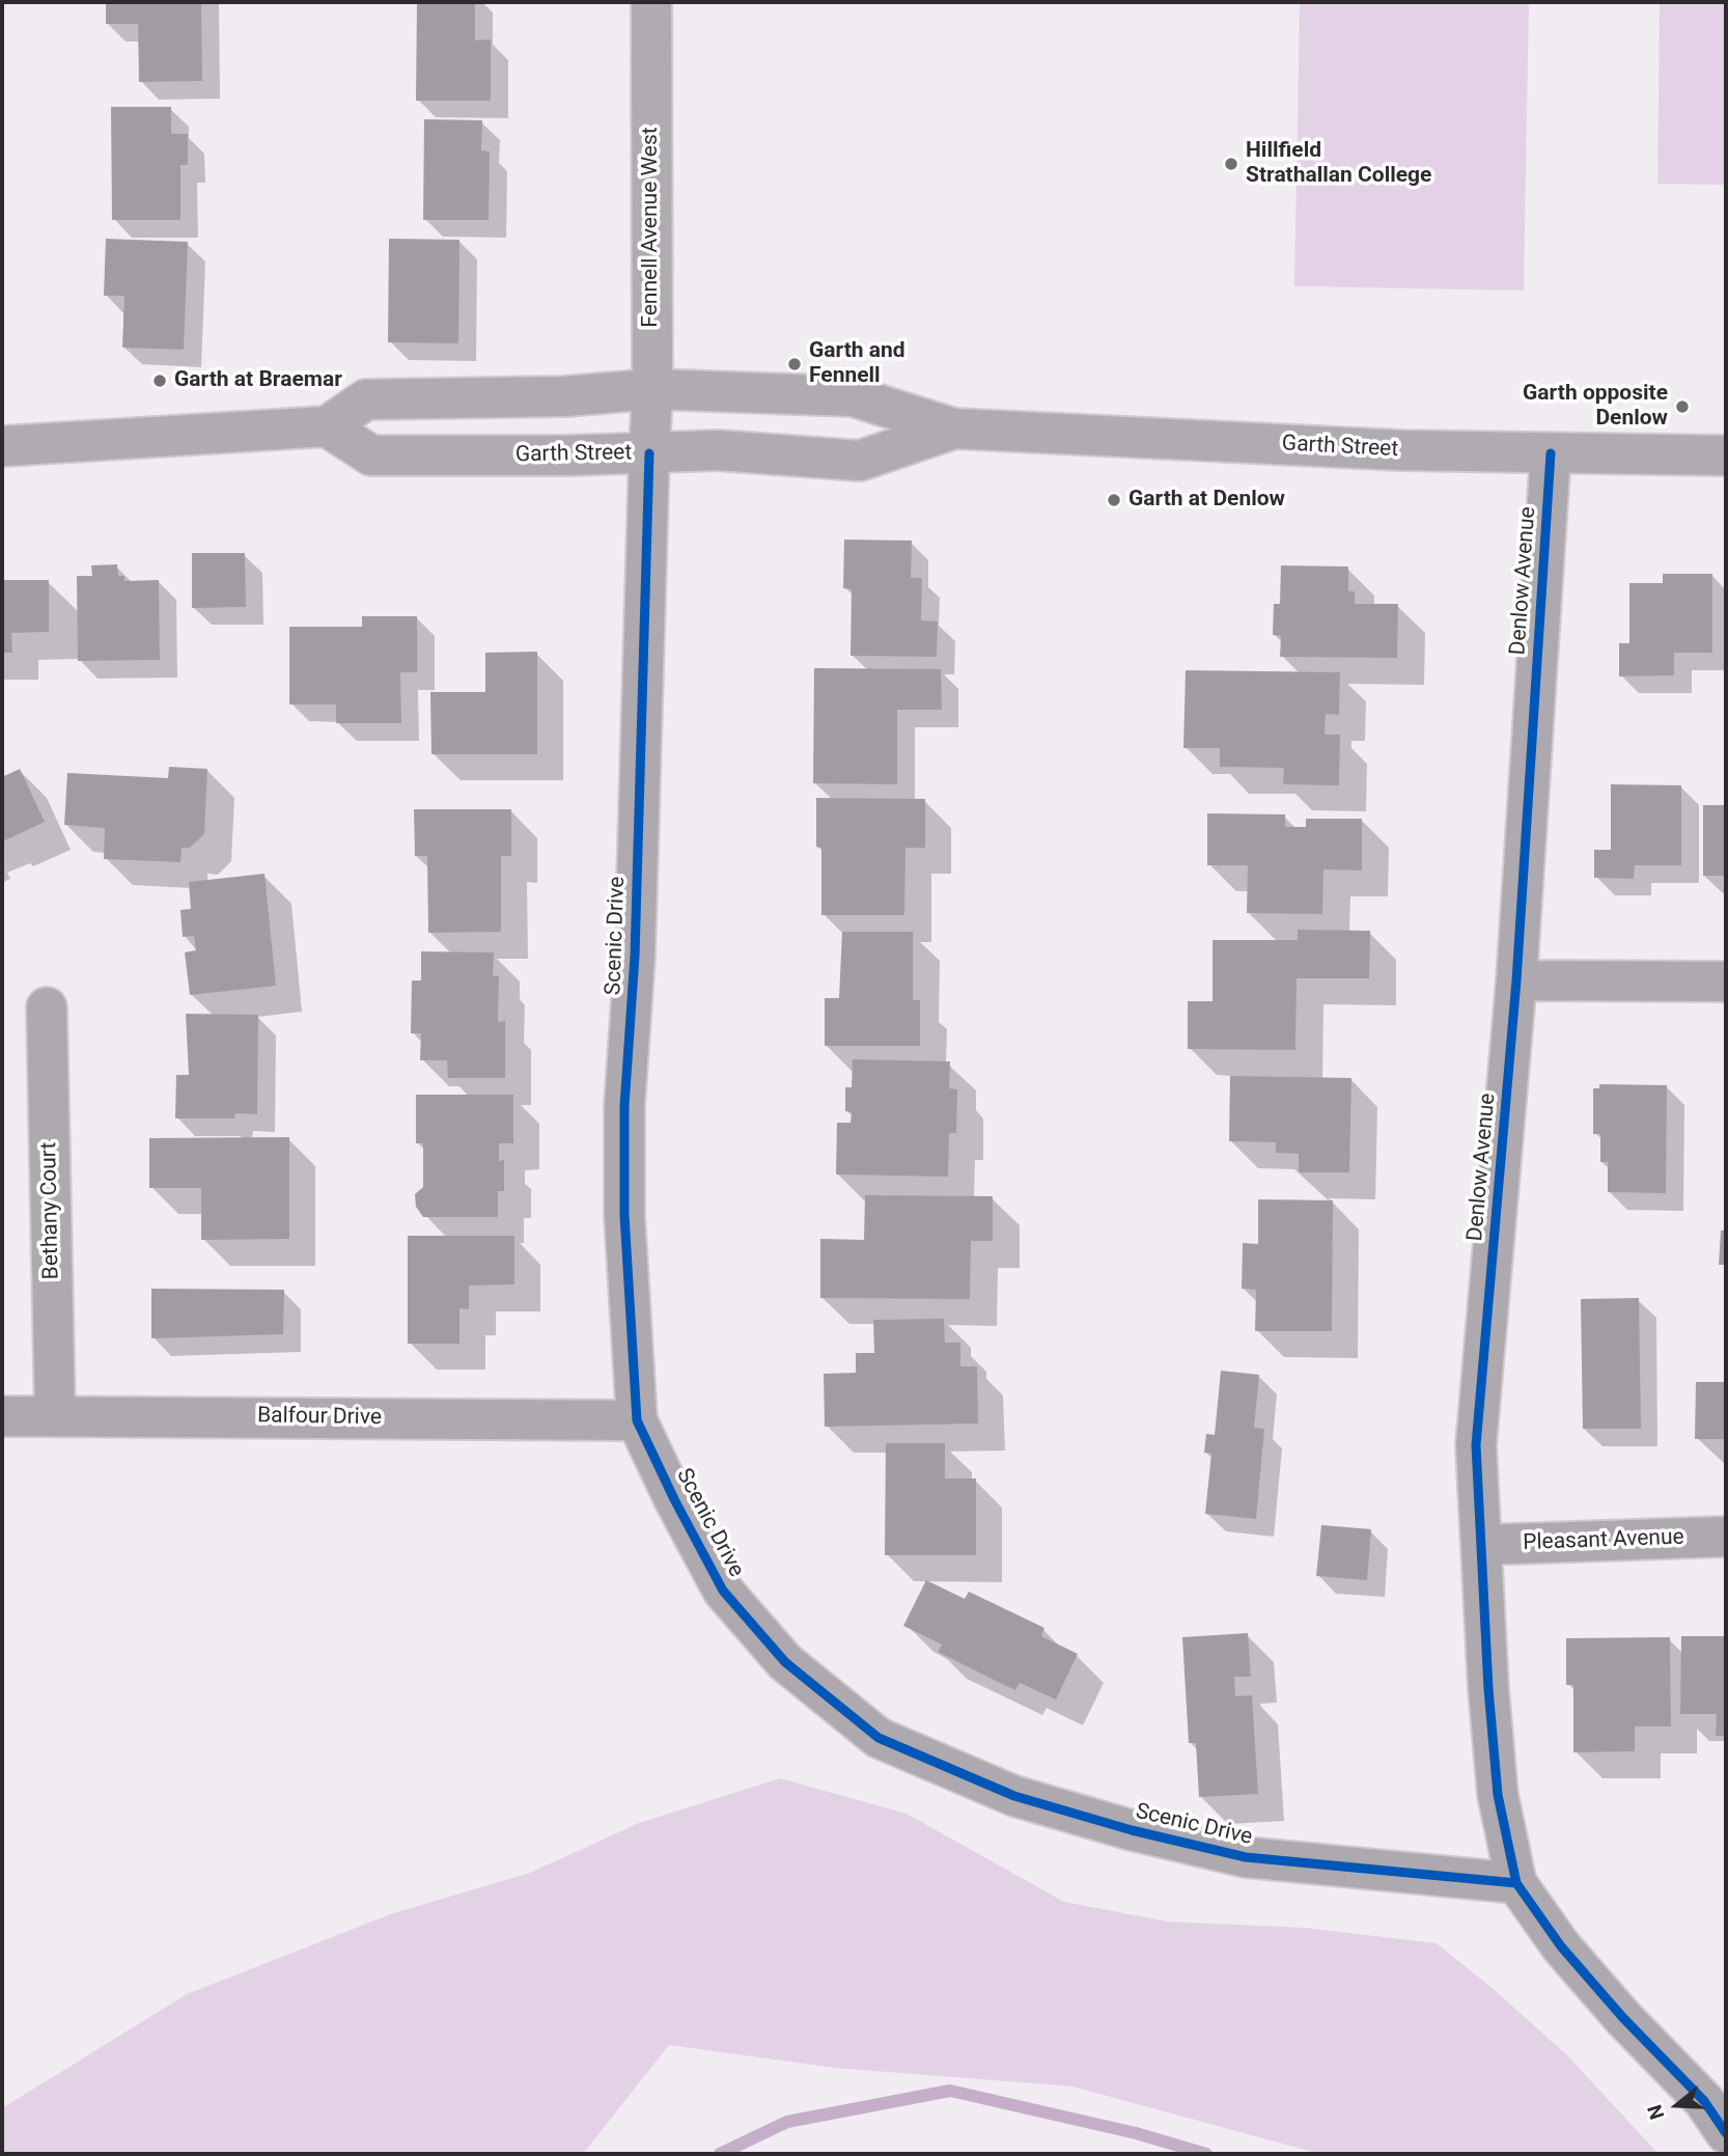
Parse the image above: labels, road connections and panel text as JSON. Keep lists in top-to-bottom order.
{
  "streets": {
    "main road": ["Fennell Avenue West", "Garth Street"],
    "street": [
      "Denlow Avenue",
      "Scenic Drive",
      "Bethany Court",
      "Balfour Drive",
      "Pleasant Avenue"
    ]
  },
  "crossings": [
    ["Fennell Avenue West", "Garth Street"],
    ["Fennell Avenue West", "Scenic Drive"],
    ["Garth Street", "Denlow Avenue"],
    ["Garth Street", "Scenic Drive"],
    ["Denlow Avenue", "Scenic Drive"],
    ["Denlow Avenue", "Pleasant Avenue"],
    ["Scenic Drive", "Balfour Drive"],
    ["Bethany Court", "Balfour Drive"]
  ],
  "places": [
    "Hillfield Strathallan College",
    "Garth and Fennell",
    "Garth at Braemar",
    "Garth opposite Denlow",
    "Garth at Denlow"
  ],
  "north": "left"
}
